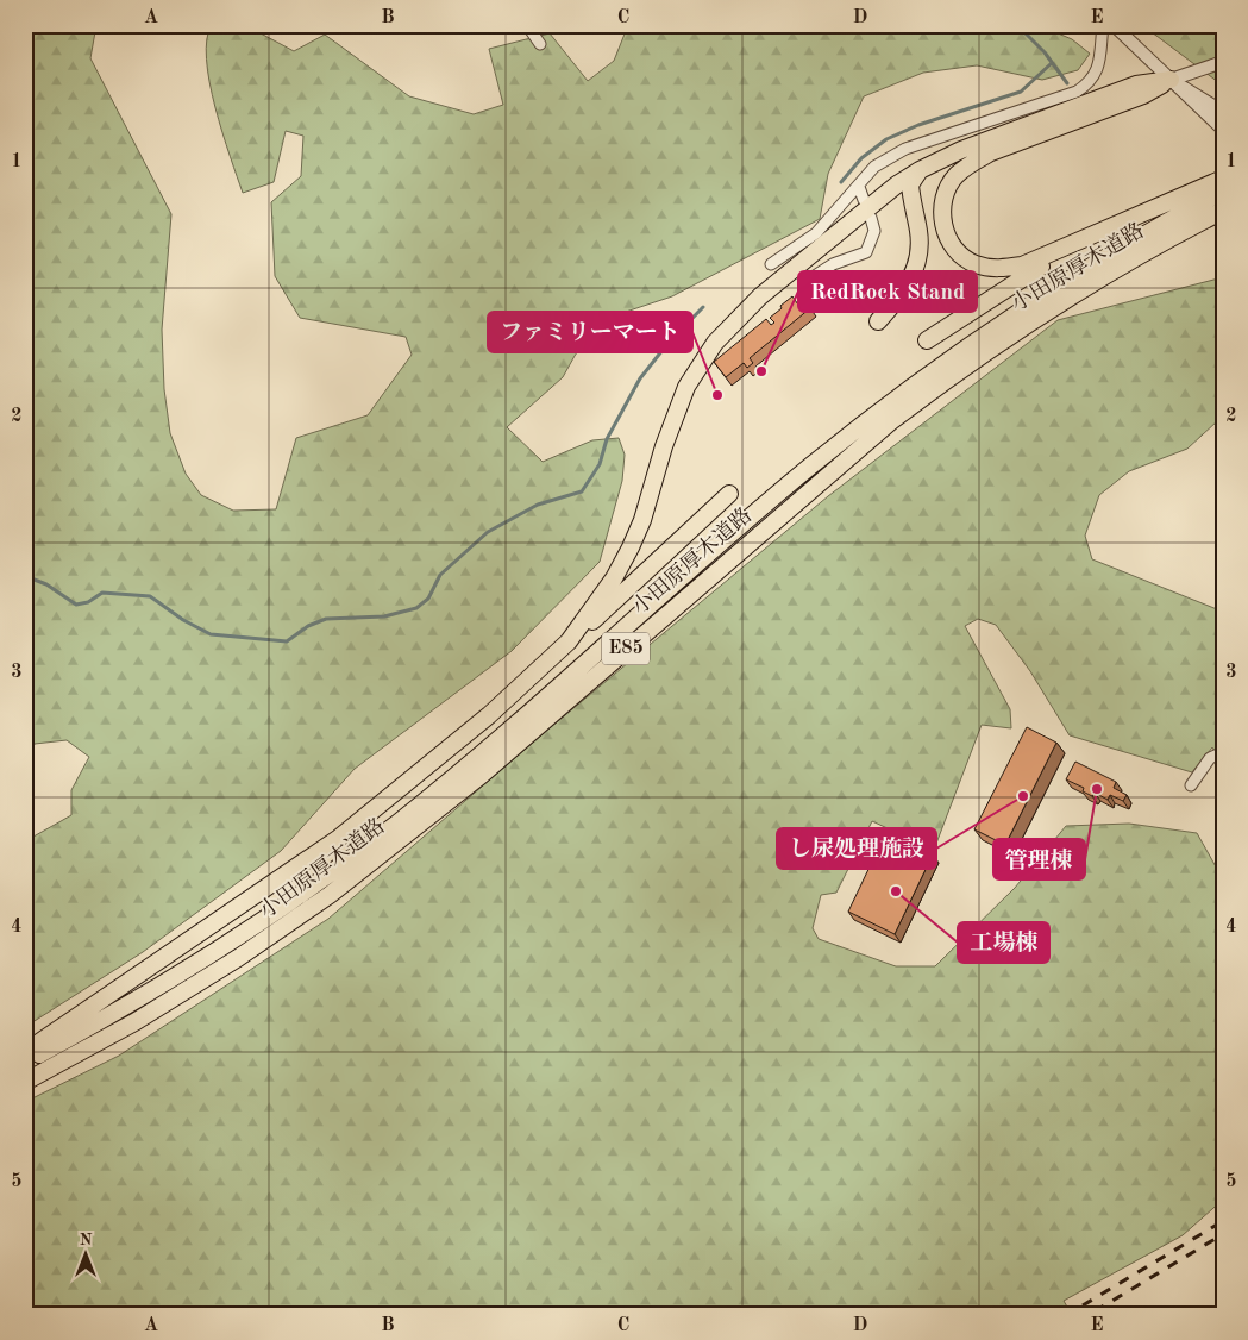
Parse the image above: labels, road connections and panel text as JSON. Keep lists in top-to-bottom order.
{
  "streets": {
    "highway": ["小田原厚木道路", "E85"]
  },
  "places": [
    "RedRock Stand",
    "ファミリーマート",
    "管理棟",
    "し尿処理施設",
    "工場棟"
  ],
  "north": "top",
  "grid": {
    "columns": [
      "A",
      "B",
      "C",
      "D",
      "E"
    ],
    "rows": [
      "1",
      "2",
      "3",
      "4",
      "5"
    ]
  }
}
